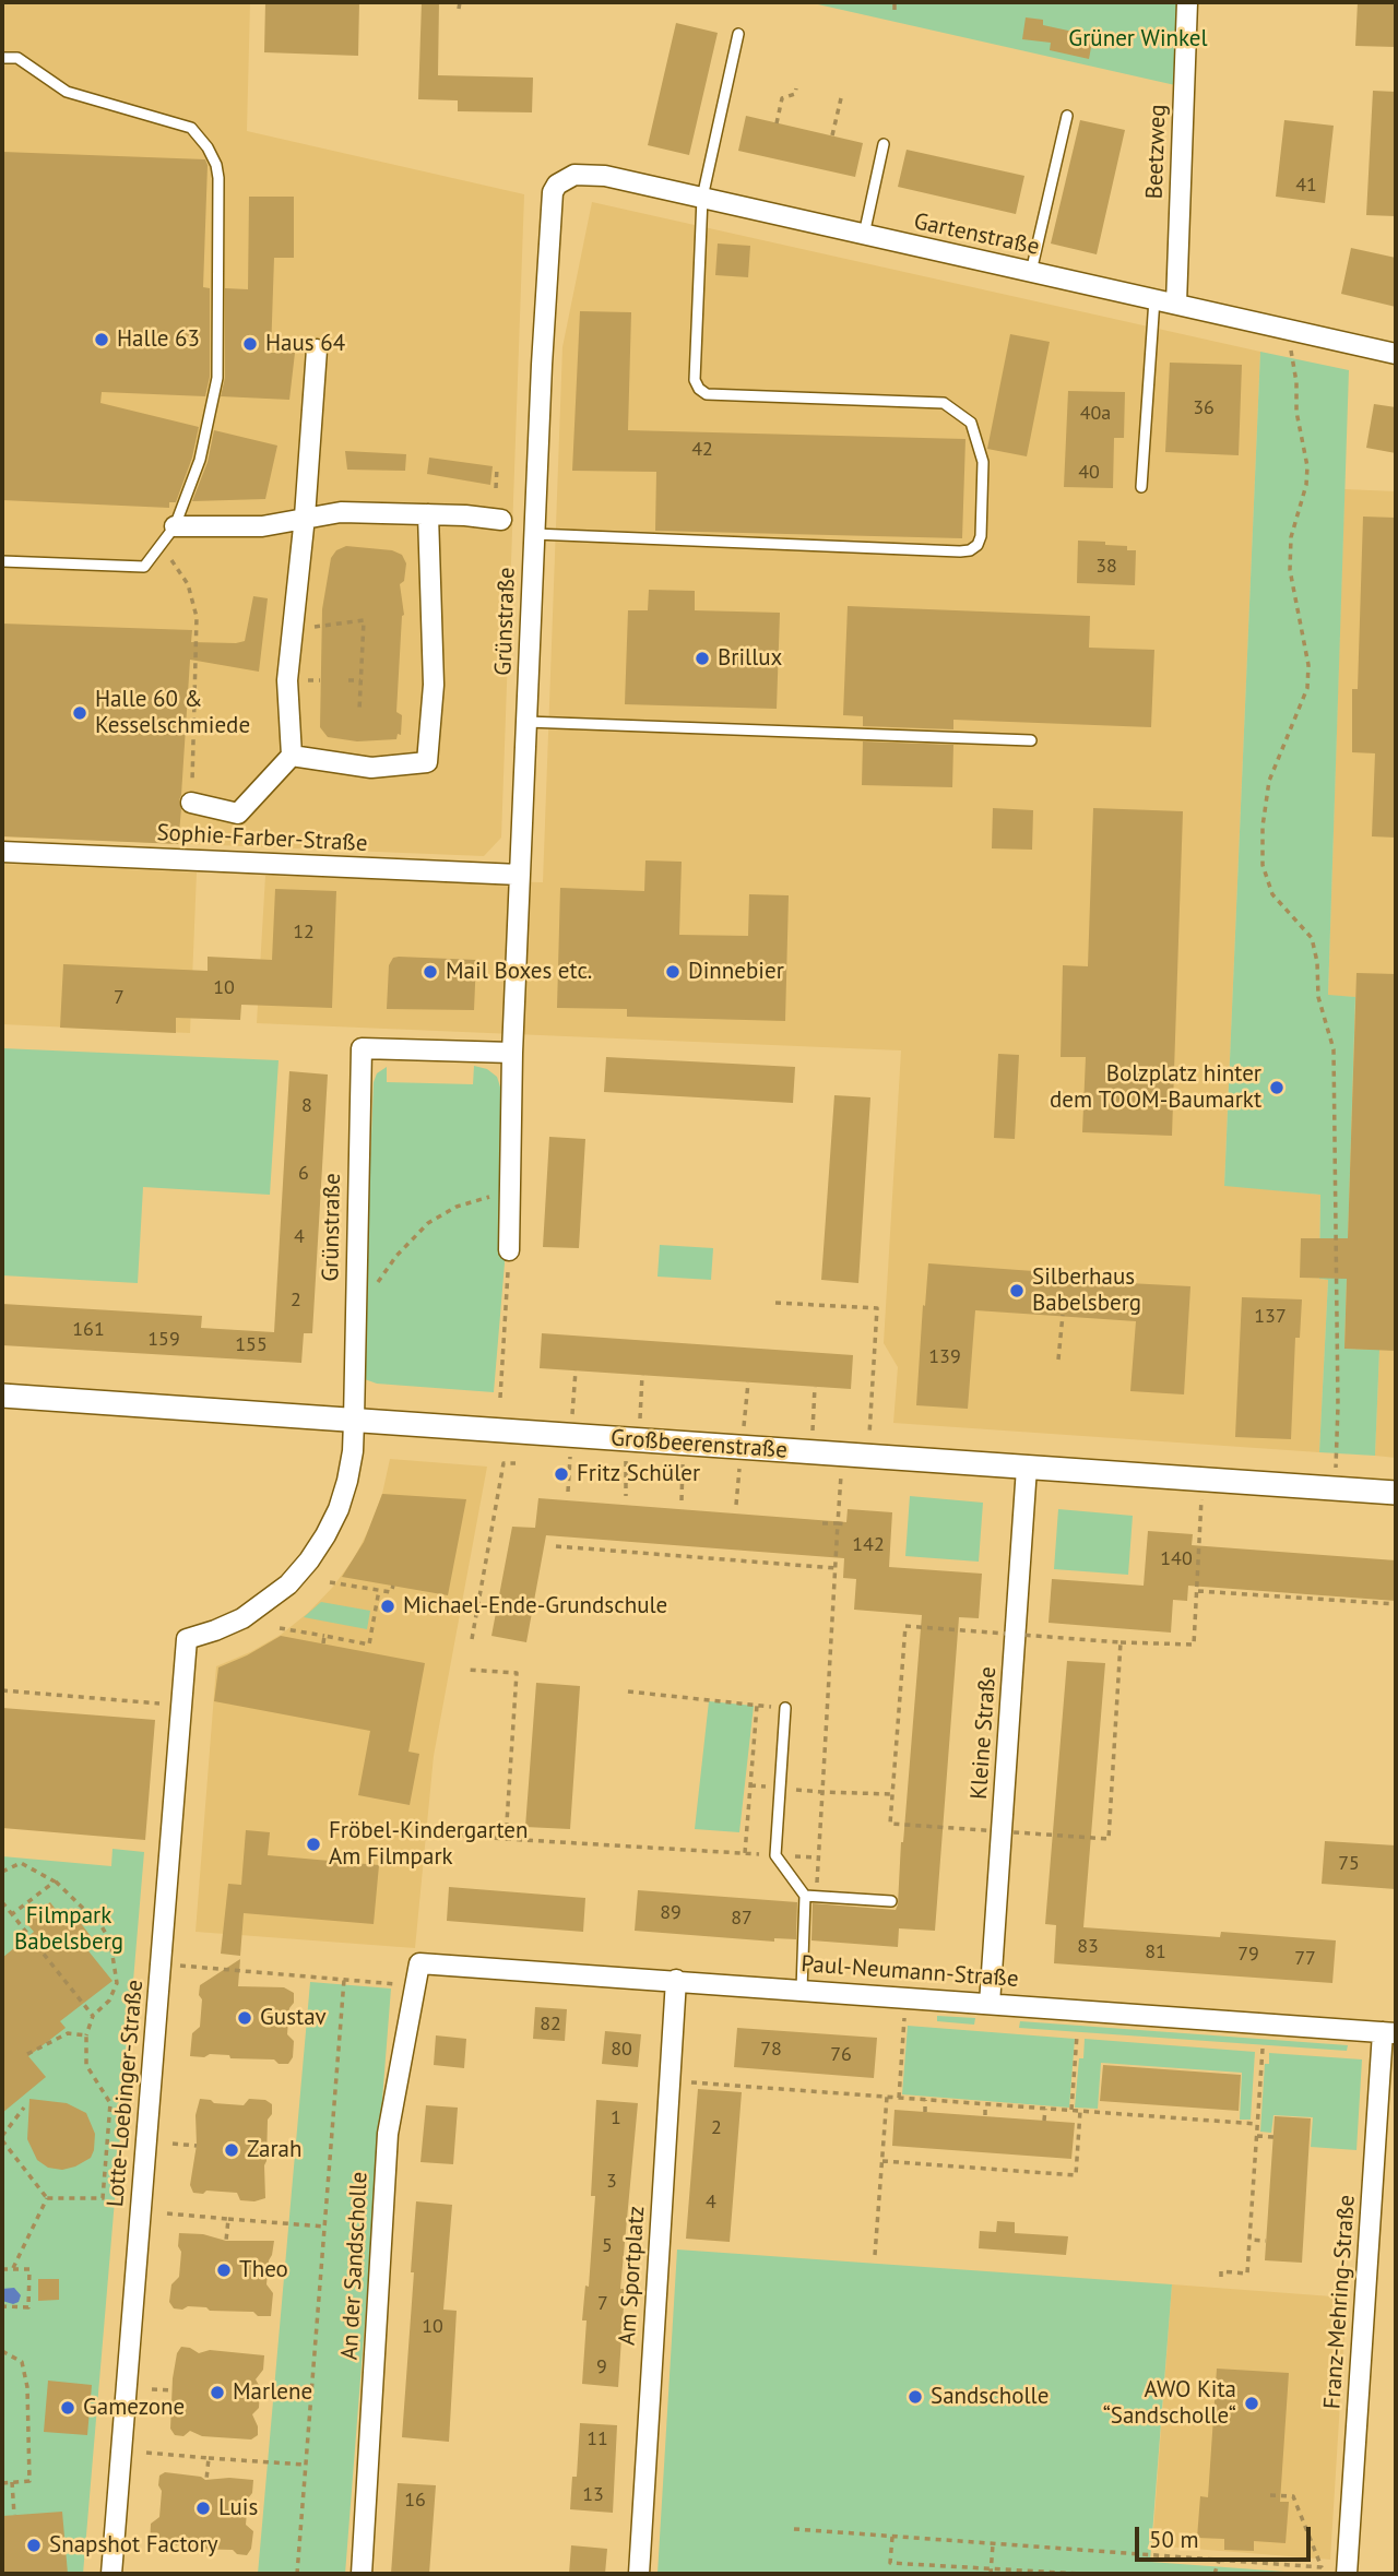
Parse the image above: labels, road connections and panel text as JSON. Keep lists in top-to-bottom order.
{
  "streets": {
    "street": [
      "Beetzweg",
      "Gartenstraße",
      "Grünstraße",
      "Sophie-Farber-Straße",
      "Großbeerenstraße",
      "Kleine Straße",
      "Paul-Neumann-Straße",
      "Lotte-Loebinger-Straße",
      "An der Sandscholle",
      "Am Sportplatz",
      "Franz-Mehring-Straße"
    ]
  },
  "crossings": [
    ["Beetzweg", "Gartenstraße"],
    ["Gartenstraße", "Grünstraße"],
    ["Grünstraße", "Sophie-Farber-Straße"],
    ["Grünstraße", "Großbeerenstraße"],
    ["Grünstraße", "Lotte-Loebinger-Straße"],
    ["Großbeerenstraße", "Kleine Straße"],
    ["Großbeerenstraße", "Lotte-Loebinger-Straße"],
    ["Kleine Straße", "Paul-Neumann-Straße"],
    ["Paul-Neumann-Straße", "An der Sandscholle"],
    ["Paul-Neumann-Straße", "Am Sportplatz"],
    ["Paul-Neumann-Straße", "Franz-Mehring-Straße"]
  ],
  "parks": ["Grüner Winkel", "Filmpark Babelsberg"],
  "places": [
    "Halle 63",
    "Haus 64",
    "Brillux",
    "Halle 60 & Kesselschmiede",
    "Mail Boxes etc.",
    "Dinnebier",
    "Bolzplatz hinter dem TOOM-Baumarkt",
    "Silberhaus Babelsberg",
    "Fritz Schüler",
    "Michael-Ende-Grundschule",
    "Fröbel-Kindergarten Am Filmpark",
    "Gustav",
    "Zarah",
    "Theo",
    "Marlene",
    "Sandscholle",
    "AWO Kita “Sandscholle“",
    "Gamezone",
    "Luis",
    "Snapshot Factory"
  ],
  "house_numbers": [
    "41",
    "36",
    "40a",
    "42",
    "40",
    "38",
    "12",
    "10",
    "7",
    "8",
    "6",
    "4",
    "2",
    "137",
    "161",
    "159",
    "155",
    "139",
    "142",
    "140",
    "75",
    "89",
    "87",
    "83",
    "81",
    "79",
    "77",
    "82",
    "80",
    "78",
    "76",
    "1",
    "2",
    "3",
    "4",
    "5",
    "7",
    "10",
    "9",
    "11",
    "13",
    "16"
  ],
  "scale_bar": "50 m"
}
